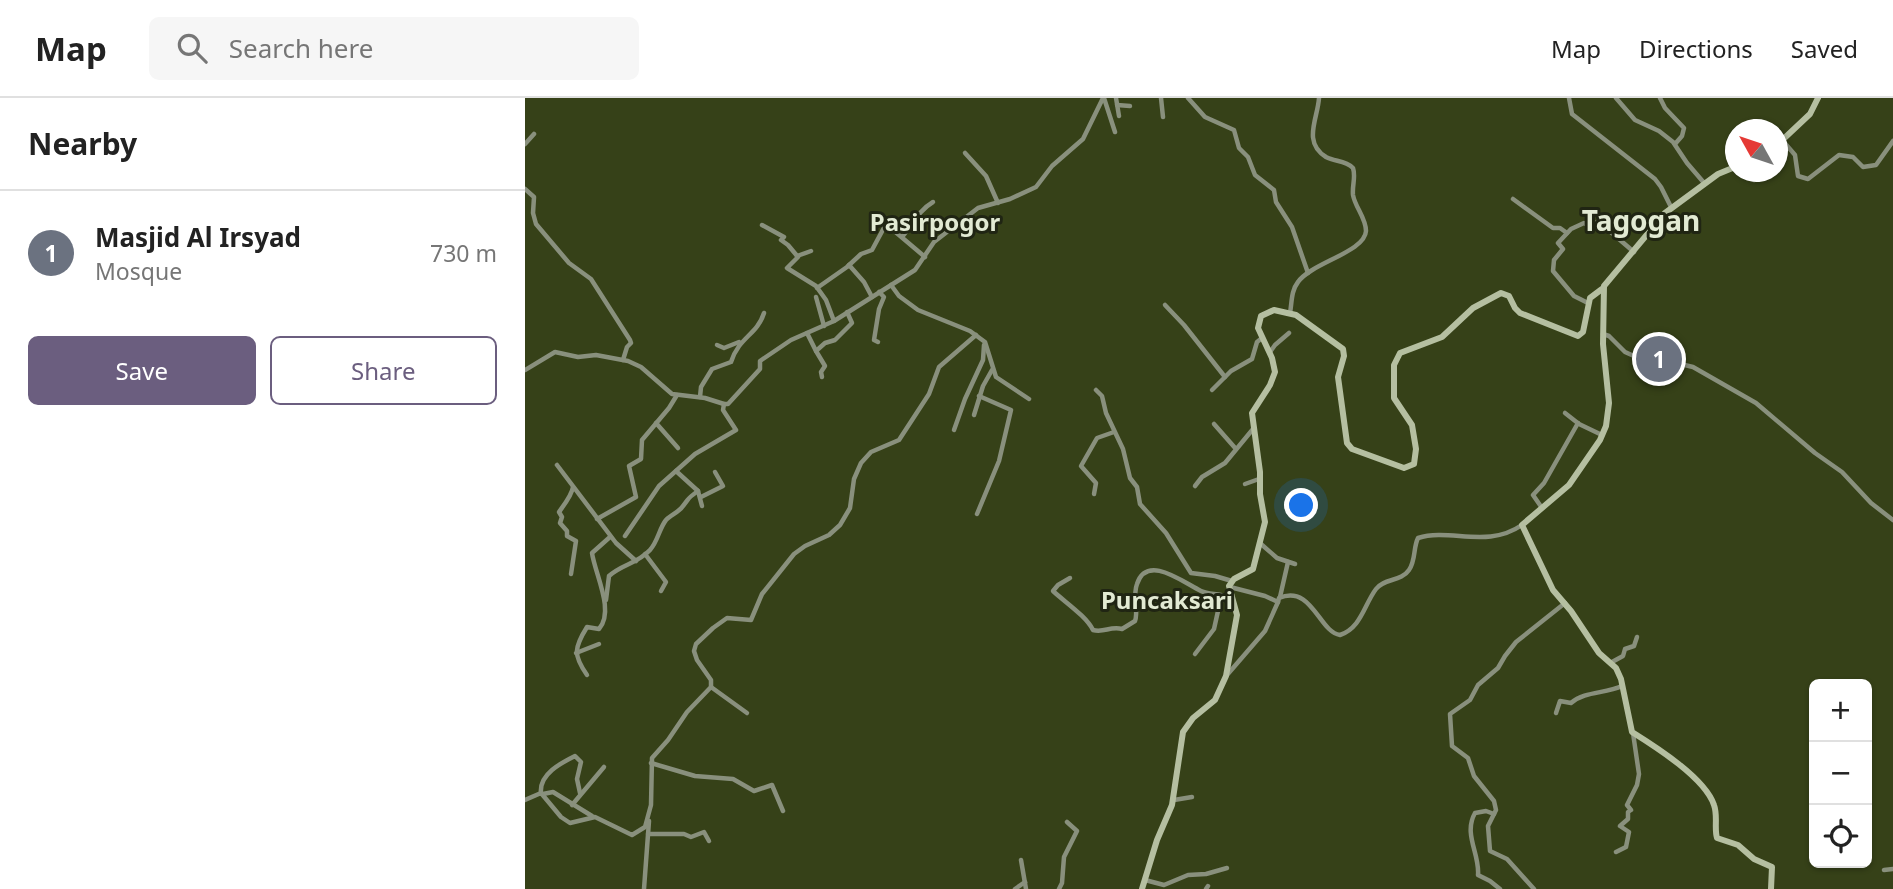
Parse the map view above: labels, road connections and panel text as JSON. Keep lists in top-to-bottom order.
{
  "districts": ["Tagogan", "Pasirpogor", "Puncaksari"],
  "north": "top left",
  "page": {
    "header": "Map",
    "search": "Search here",
    "nav": ["Map", "Directions", "Saved"],
    "heading": "Nearby",
    "list": [
      {
        "mark": "1",
        "name": "Masjid Al Irsyad",
        "note": "Mosque",
        "value": "730 m"
      }
    ],
    "buttons": ["Save", "Share"],
    "pins": "1",
    "map_buttons": ["+", "−"]
  }
}
